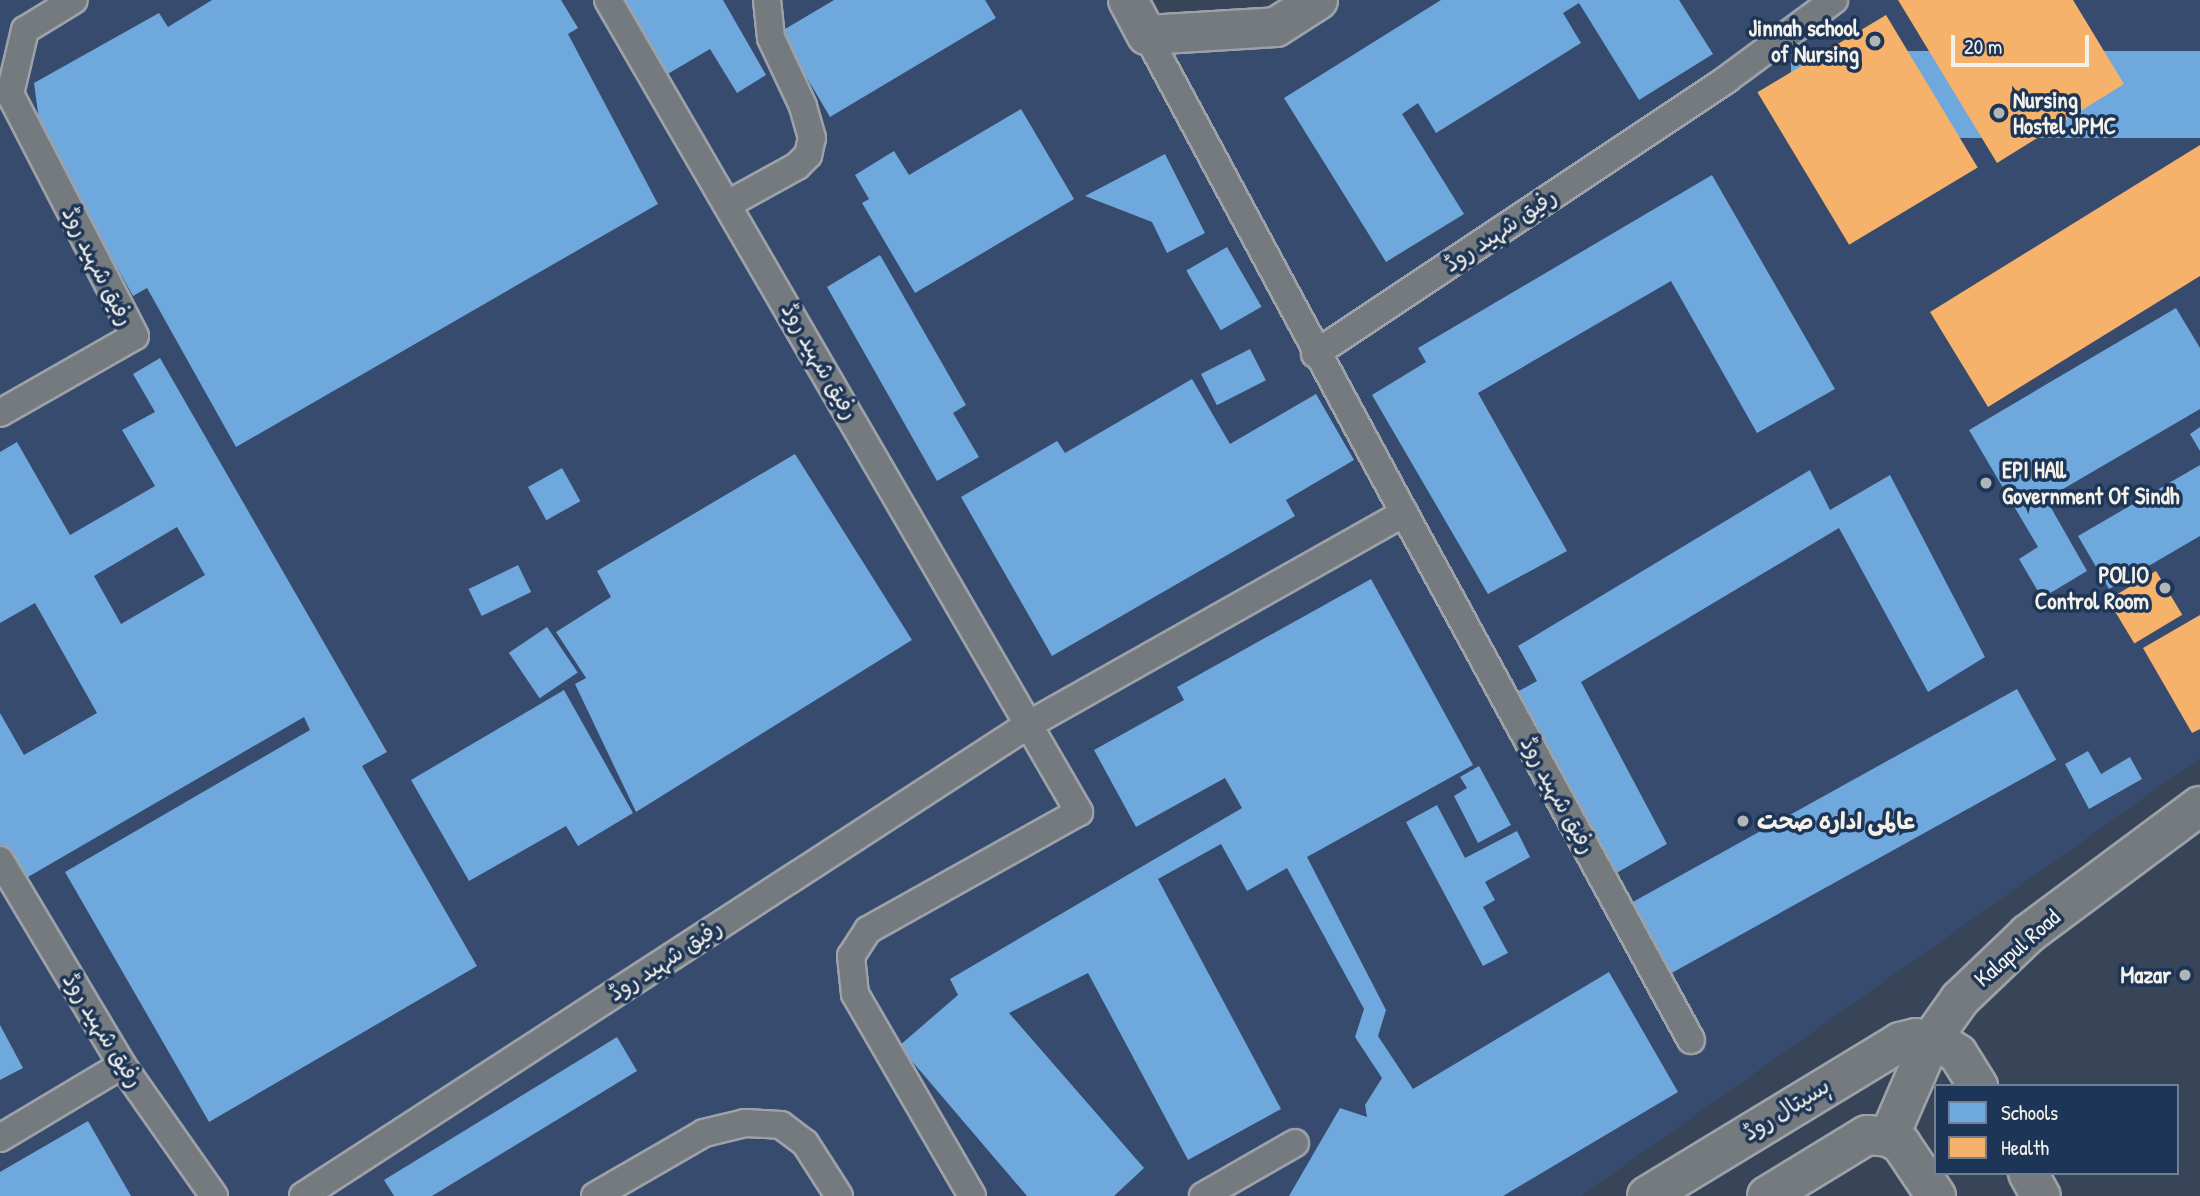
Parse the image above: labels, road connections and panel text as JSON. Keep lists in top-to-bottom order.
{
  "streets": {
    "street": ["Kalapul Road", "ہسپتال روڈ"],
    "lane": ["رفیق شہید روڈ"]
  },
  "crossings": [
    ["Kalapul Road", "ہسپتال روڈ"]
  ],
  "places": [
    "Jinnah school of Nursing",
    "Nursing Hostel JPMC",
    "EPI HAll Government Of Sindh",
    "POLIO Control Room",
    "عالمی ادارہ صحت",
    "Mazar"
  ],
  "legend": ["Schools", "Health"],
  "scale_bar": "20 m"
}
